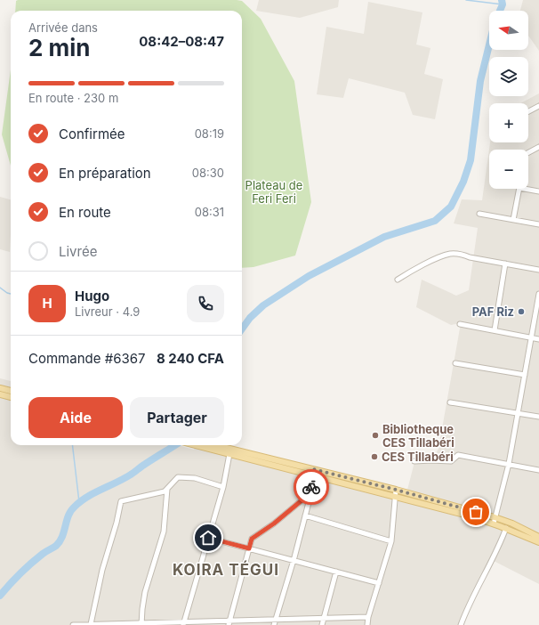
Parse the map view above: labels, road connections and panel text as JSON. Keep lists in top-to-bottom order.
{
  "districts": ["KOIRA TÉGUI"],
  "parks": ["Plateau de Feri Feri"],
  "places": ["PAF Riz", "Bibliotheque CES Tillabéri", "CES Tillabéri"],
  "north": "left",
  "page": {
    "map_buttons": ["+", "−"],
    "heading": ["2 min", "Arrivée dans", "08:42–08:47"],
    "panel": [
      "Hugo",
      "Livreur · 4.9",
      "Commande #6367",
      "8 240 CFA"
    ],
    "bar": "En route · 230 m",
    "list": [
      ["Confirmée", "08:19"],
      ["En préparation", "08:30"],
      ["En route", "08:31"],
      "Livrée"
    ],
    "round": "H",
    "buttons": ["Aide", "Partager"]
  }
}
